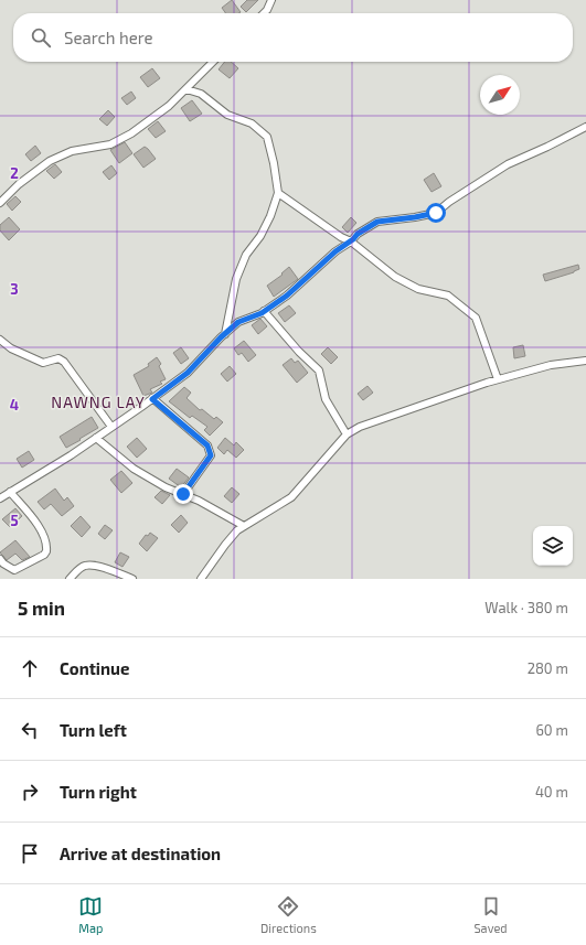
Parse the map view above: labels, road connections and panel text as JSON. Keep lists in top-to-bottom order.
{
  "districts": ["NAWNG LAY"],
  "north": "top right",
  "page": {
    "search": "Search here",
    "heading": ["5 min", "Walk · 380 m"],
    "list": [
      ["Continue", "280 m"],
      ["Turn left", "60 m"],
      ["Turn right", "40 m"],
      "Arrive at destination"
    ],
    "nav": ["Map", "Directions", "Saved"]
  },
  "grid": {
    "rows": [
      "2",
      "3",
      "4",
      "5"
    ]
  }
}
